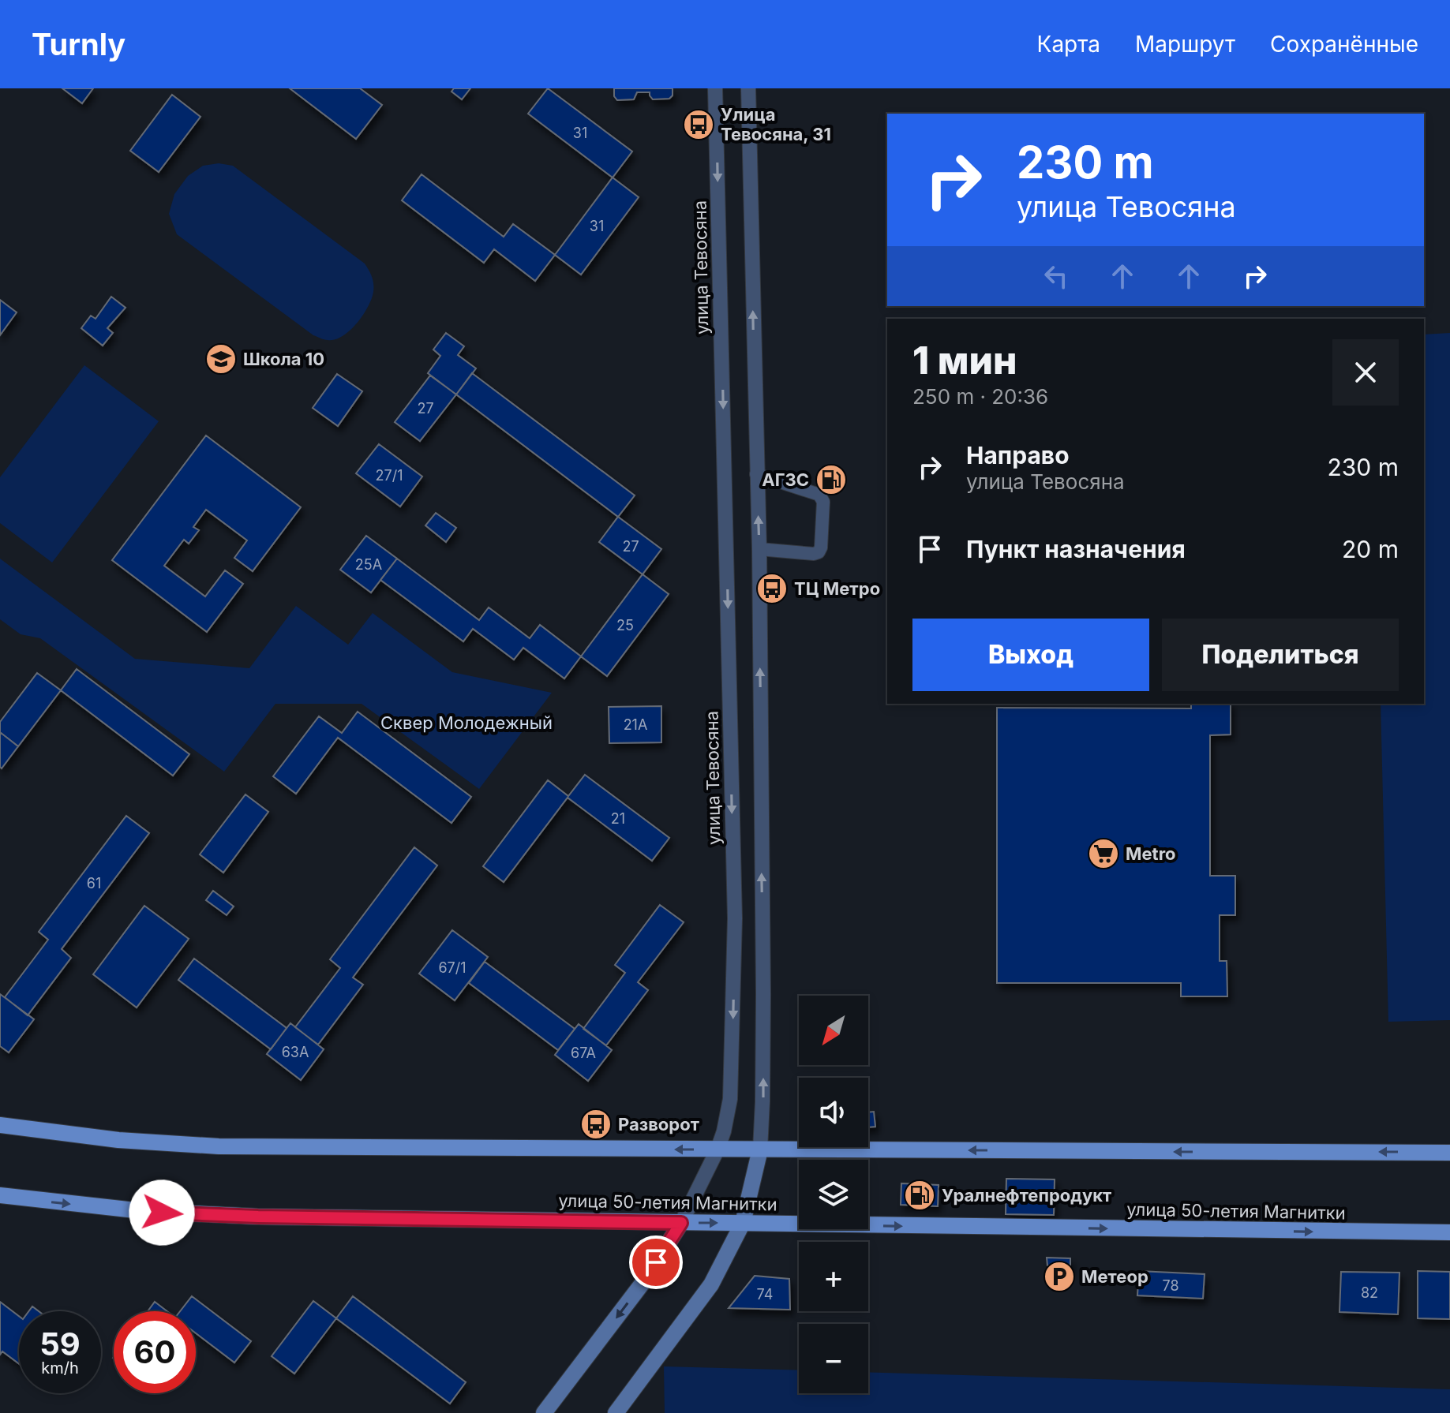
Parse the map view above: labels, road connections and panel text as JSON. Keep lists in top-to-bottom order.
{
  "streets": {
    "main road": ["улица Тевосяна", "улица 50-летия Магнитки"]
  },
  "crossings": [
    ["улица Тевосяна", "улица 50-летия Магнитки"]
  ],
  "parks": ["Сквер Молодежный"],
  "places": {
    "bus stop": ["Улица Тевосяна, 31", "ТЦ Метро", "Разворот"],
    "school or university": ["Школа 10"],
    "fuel station": ["АГЗС", "Уралнефтепродукт"],
    "supermarket": ["Metro"],
    "parking": ["Метеор"]
  },
  "house_numbers": [
    "31",
    "31",
    "27",
    "27/1",
    "27",
    "25А",
    "25",
    "21А",
    "21",
    "61",
    "67/1",
    "63А",
    "67А",
    "78",
    "82",
    "74"
  ],
  "north": "bottom left",
  "page": {
    "header": "Turnly",
    "nav": ["Карта", "Маршрут", "Сохранённые"],
    "turn": ["230 m", "улица Тевосяна"],
    "heading": ["1 мин", "250 m · 20:36"],
    "list": [
      {
        "name": "Направо",
        "note": "улица Тевосяна",
        "value": "230 m"
      },
      {
        "name": "Пункт назначения",
        "value": "20 m"
      }
    ],
    "buttons": ["Выход", "Поделиться"],
    "map_buttons": ["+", "−"],
    "speed": "59 km/h",
    "limit": "60"
  }
}
